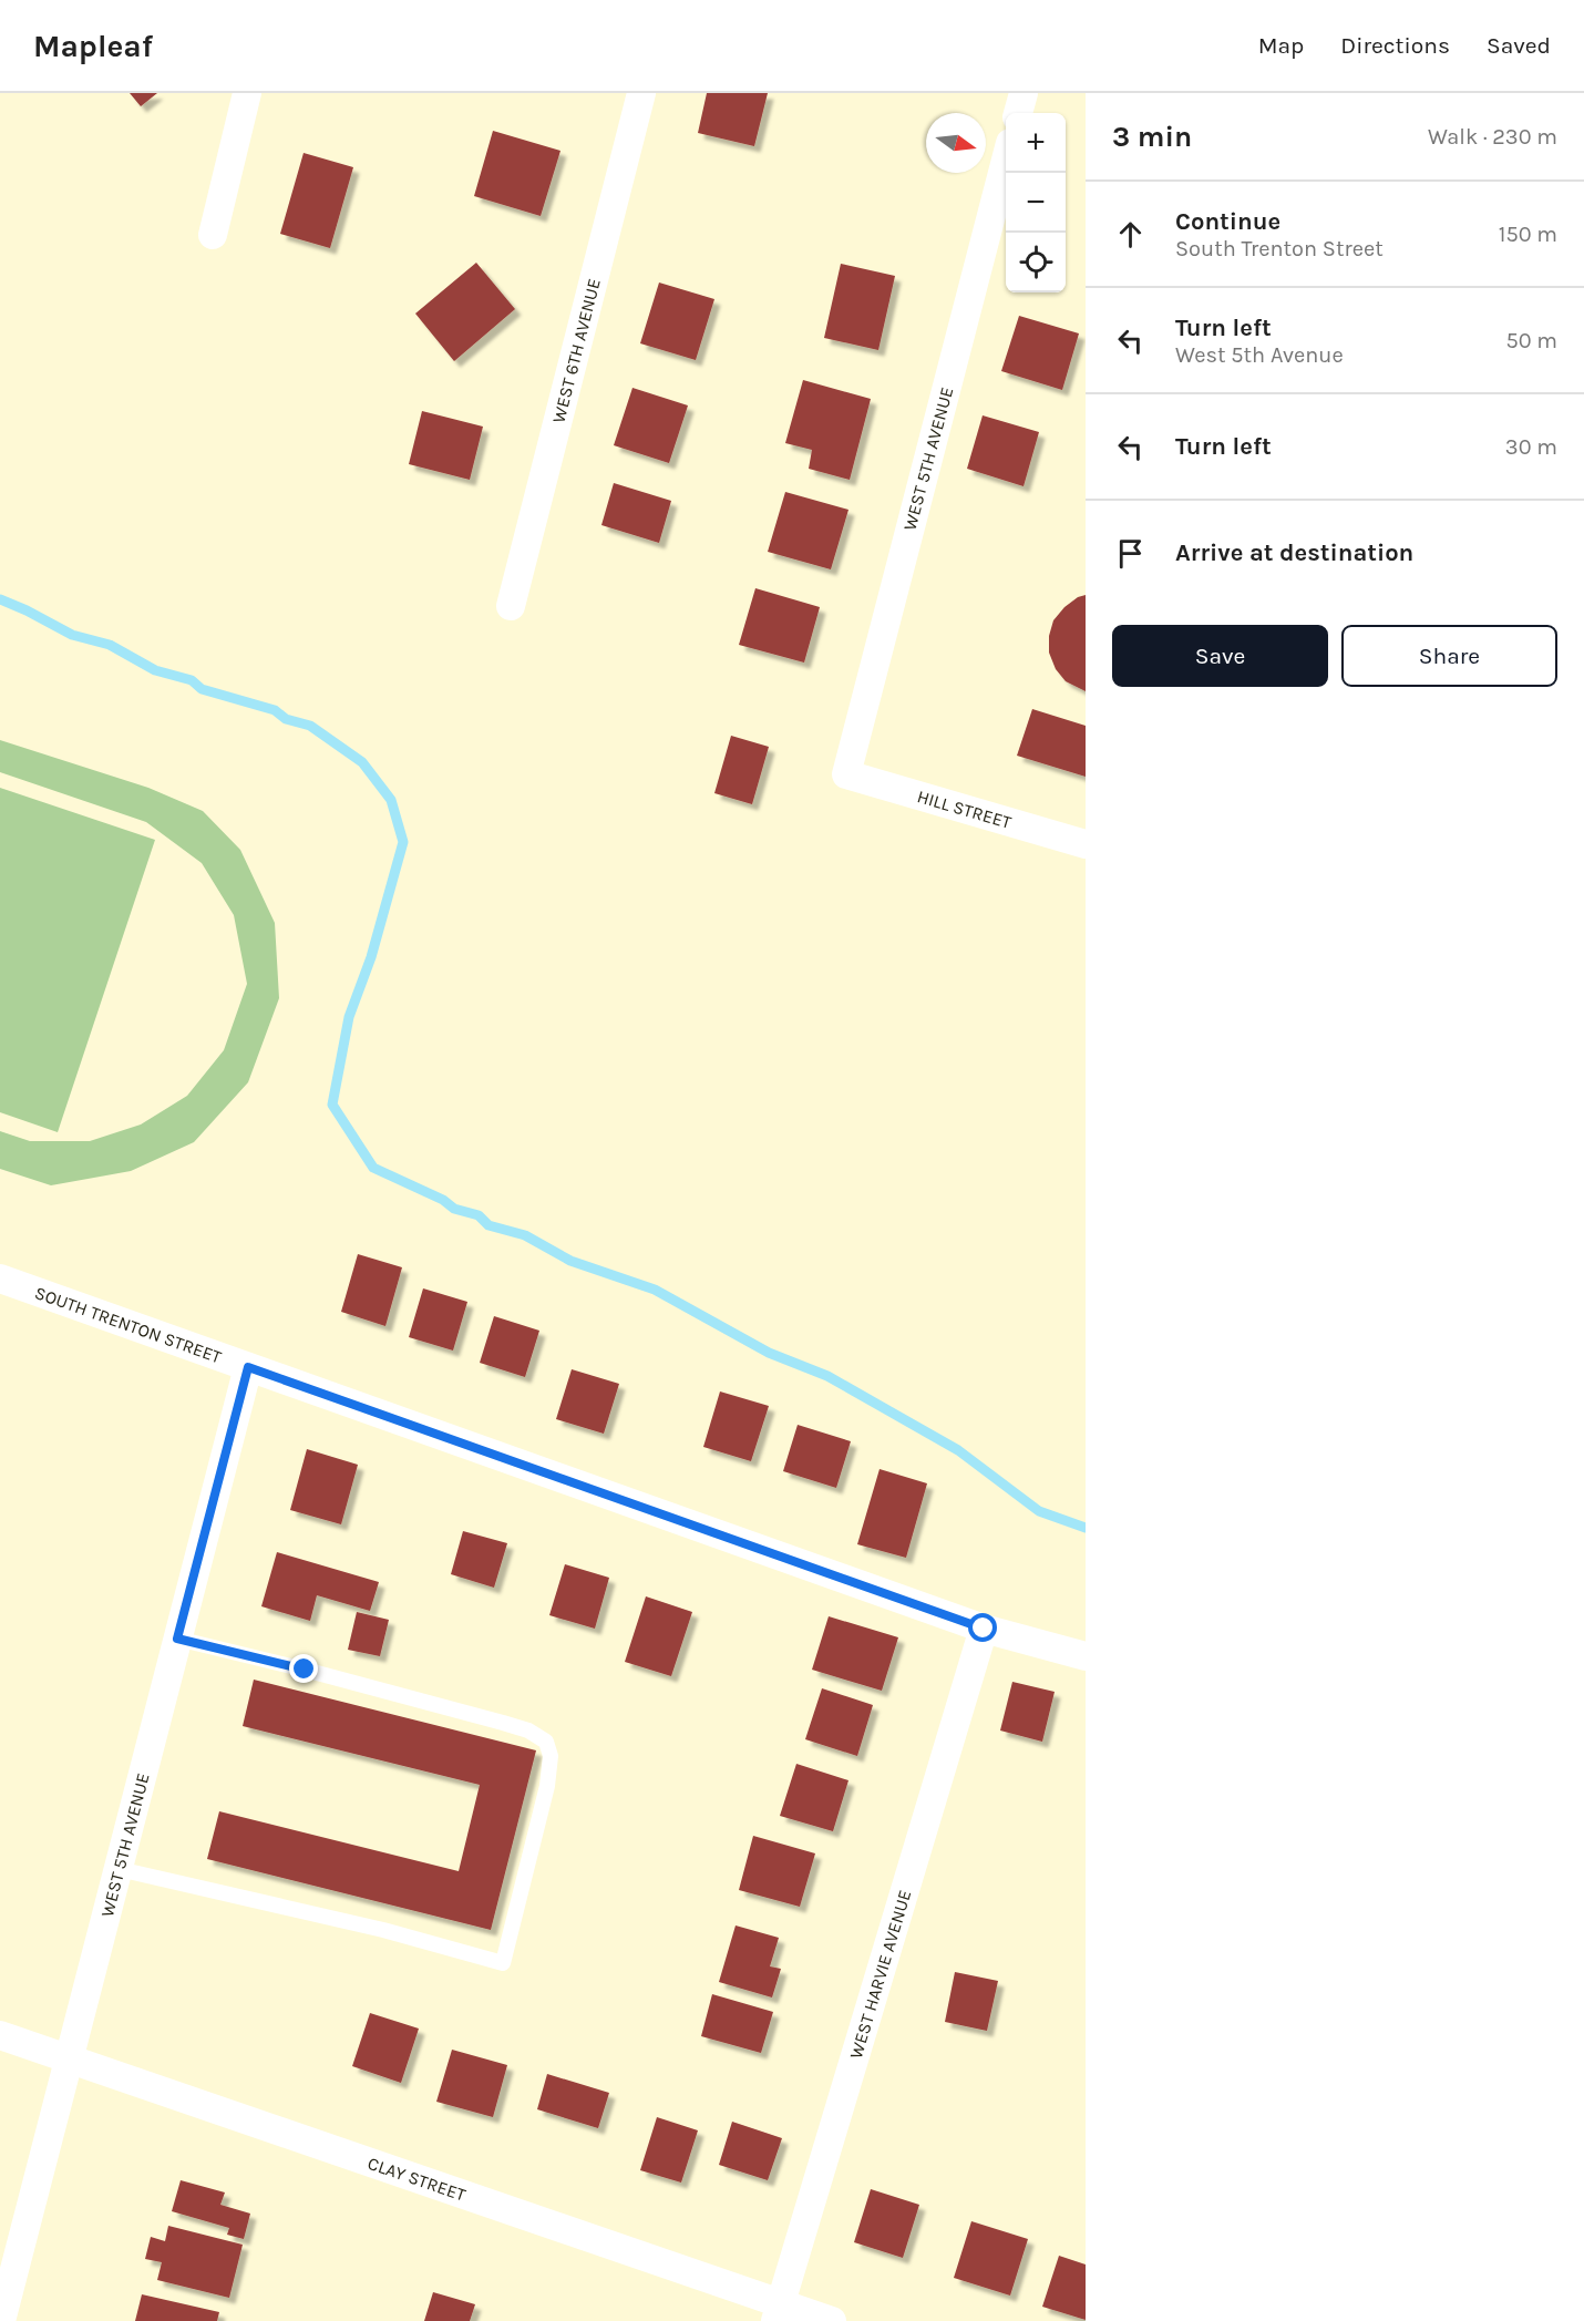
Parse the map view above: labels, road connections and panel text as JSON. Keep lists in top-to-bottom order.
{
  "streets": {
    "street": [
      "WEST 6TH AVENUE",
      "WEST 5TH AVENUE",
      "HILL STREET",
      "SOUTH TRENTON STREET",
      "WEST HARVIE AVENUE",
      "CLAY STREET"
    ]
  },
  "crossings": [
    ["WEST 5TH AVENUE", "HILL STREET"],
    ["WEST 5TH AVENUE", "SOUTH TRENTON STREET"],
    ["WEST 5TH AVENUE", "CLAY STREET"],
    ["SOUTH TRENTON STREET", "WEST HARVIE AVENUE"],
    ["WEST HARVIE AVENUE", "CLAY STREET"]
  ],
  "north": "right",
  "page": {
    "header": "Mapleaf",
    "nav": ["Map", "Directions", "Saved"],
    "heading": ["3 min", "Walk · 230 m"],
    "map_buttons": ["+", "−"],
    "list": [
      ["Continue", "South Trenton Street", "150 m"],
      ["Turn left", "West 5th Avenue", "50 m"],
      ["Turn left", "30 m"],
      "Arrive at destination"
    ],
    "buttons": ["Save", "Share"]
  }
}
